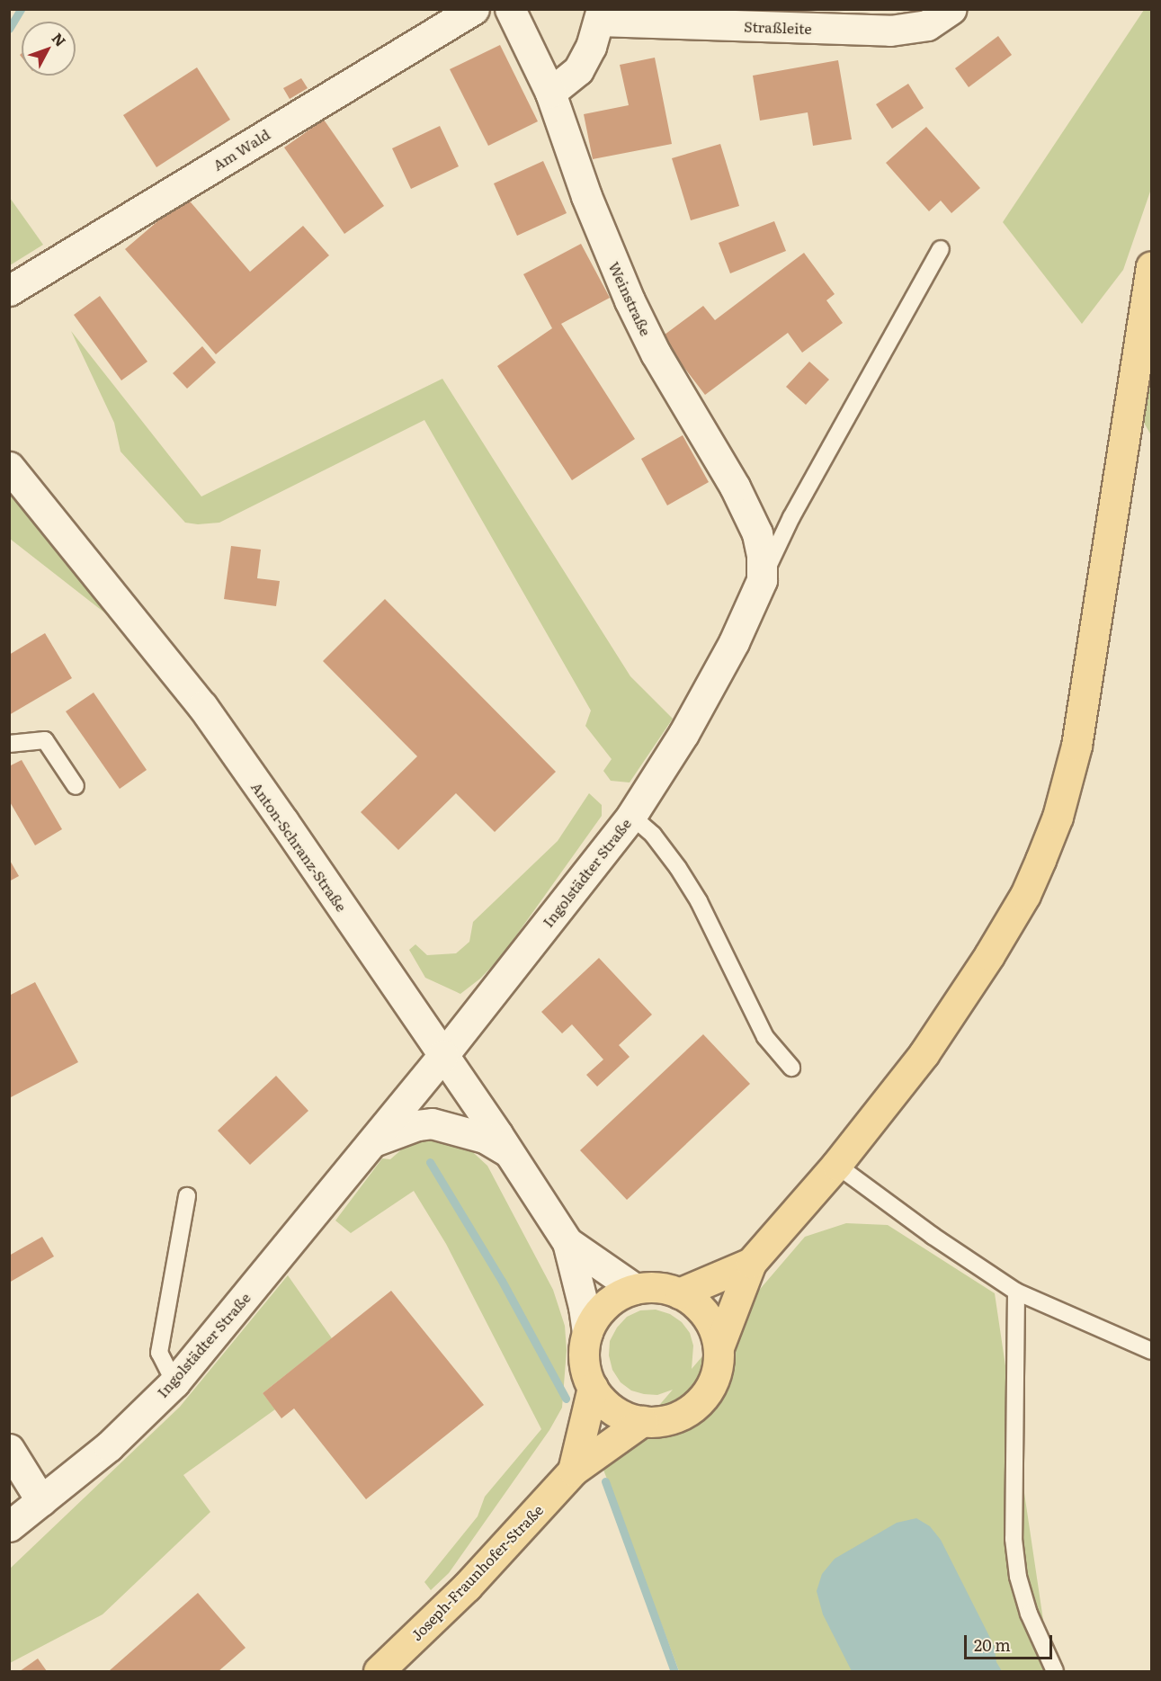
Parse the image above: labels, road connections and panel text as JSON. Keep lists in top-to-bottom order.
{
  "streets": {
    "main road": ["Joseph-Fraunhofer-Straße"],
    "street": [
      "Straßleite",
      "Am Wald",
      "Weinstraße",
      "Anton-Schranz-Straße",
      "Ingolstädter Straße"
    ]
  },
  "crossings": [
    ["Straßleite", "Weinstraße"],
    ["Weinstraße", "Ingolstädter Straße"],
    ["Anton-Schranz-Straße", "Ingolstädter Straße"],
    ["Anton-Schranz-Straße", "Joseph-Fraunhofer-Straße"]
  ],
  "scale_bar": "20 m",
  "north": "top right"
}
